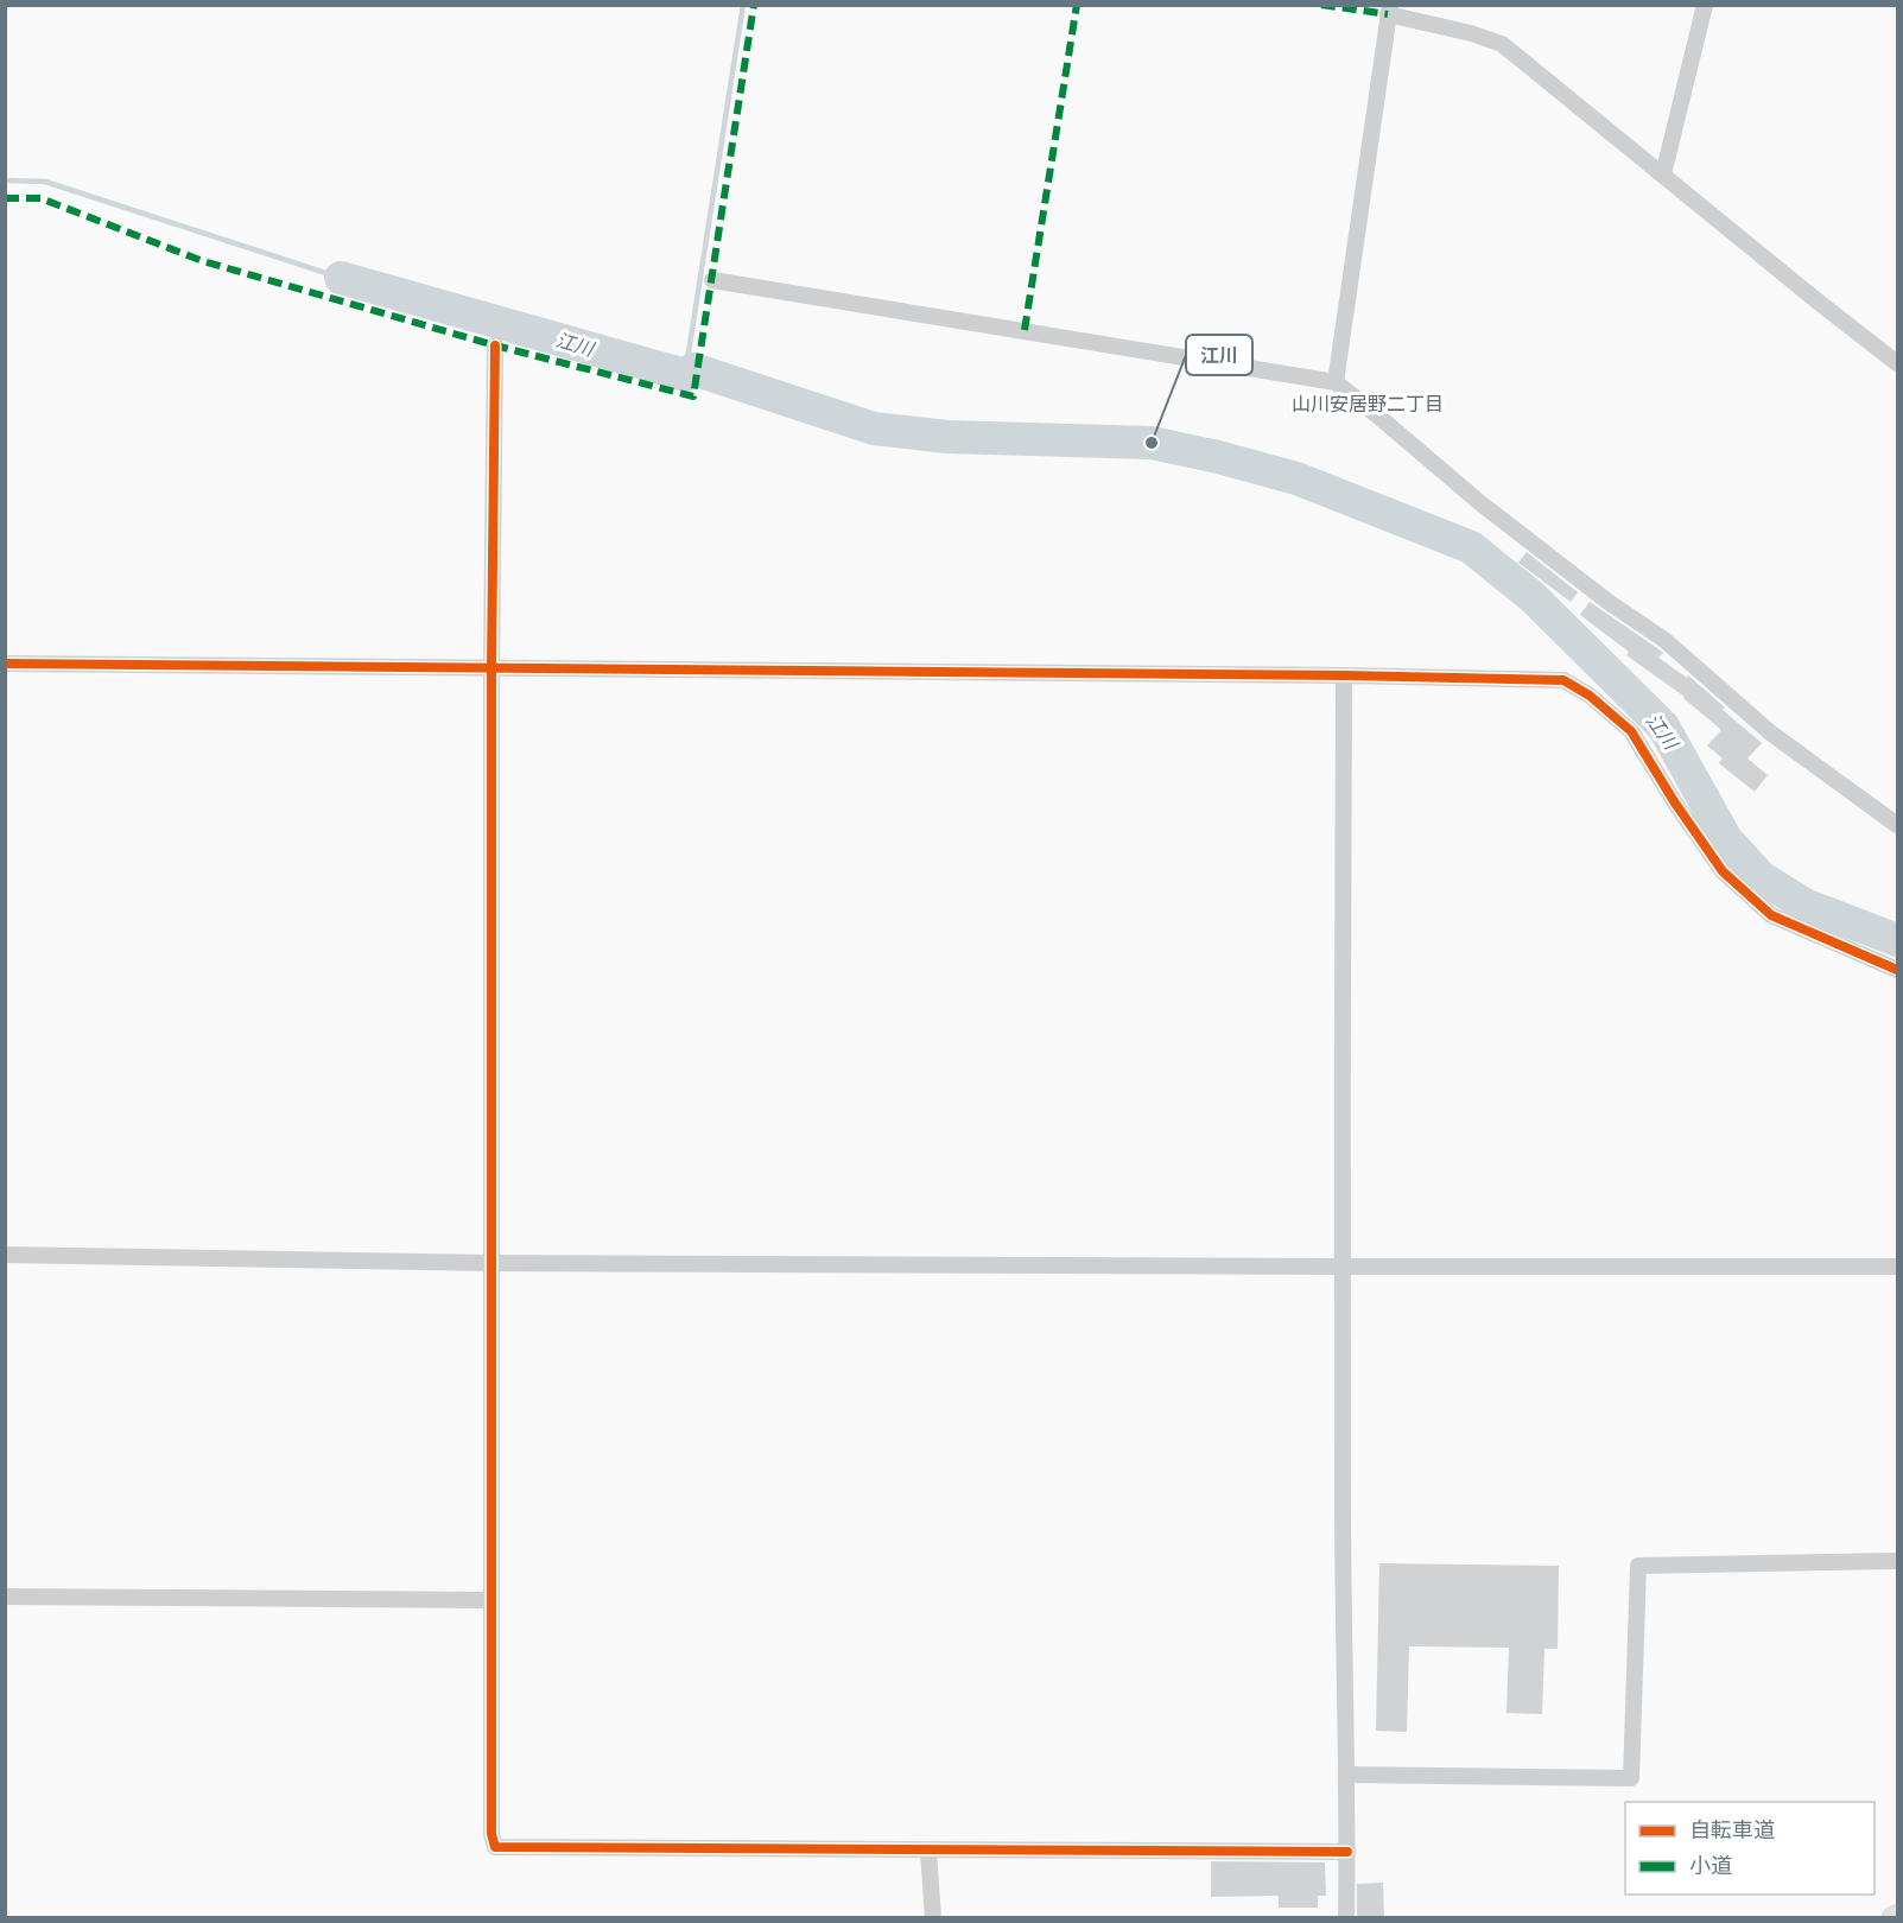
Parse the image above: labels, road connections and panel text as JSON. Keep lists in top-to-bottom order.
{
  "districts": ["山川安居野二丁目"],
  "water": ["江川"],
  "places": ["江川"],
  "legend": ["自転車道", "小道"]
}
